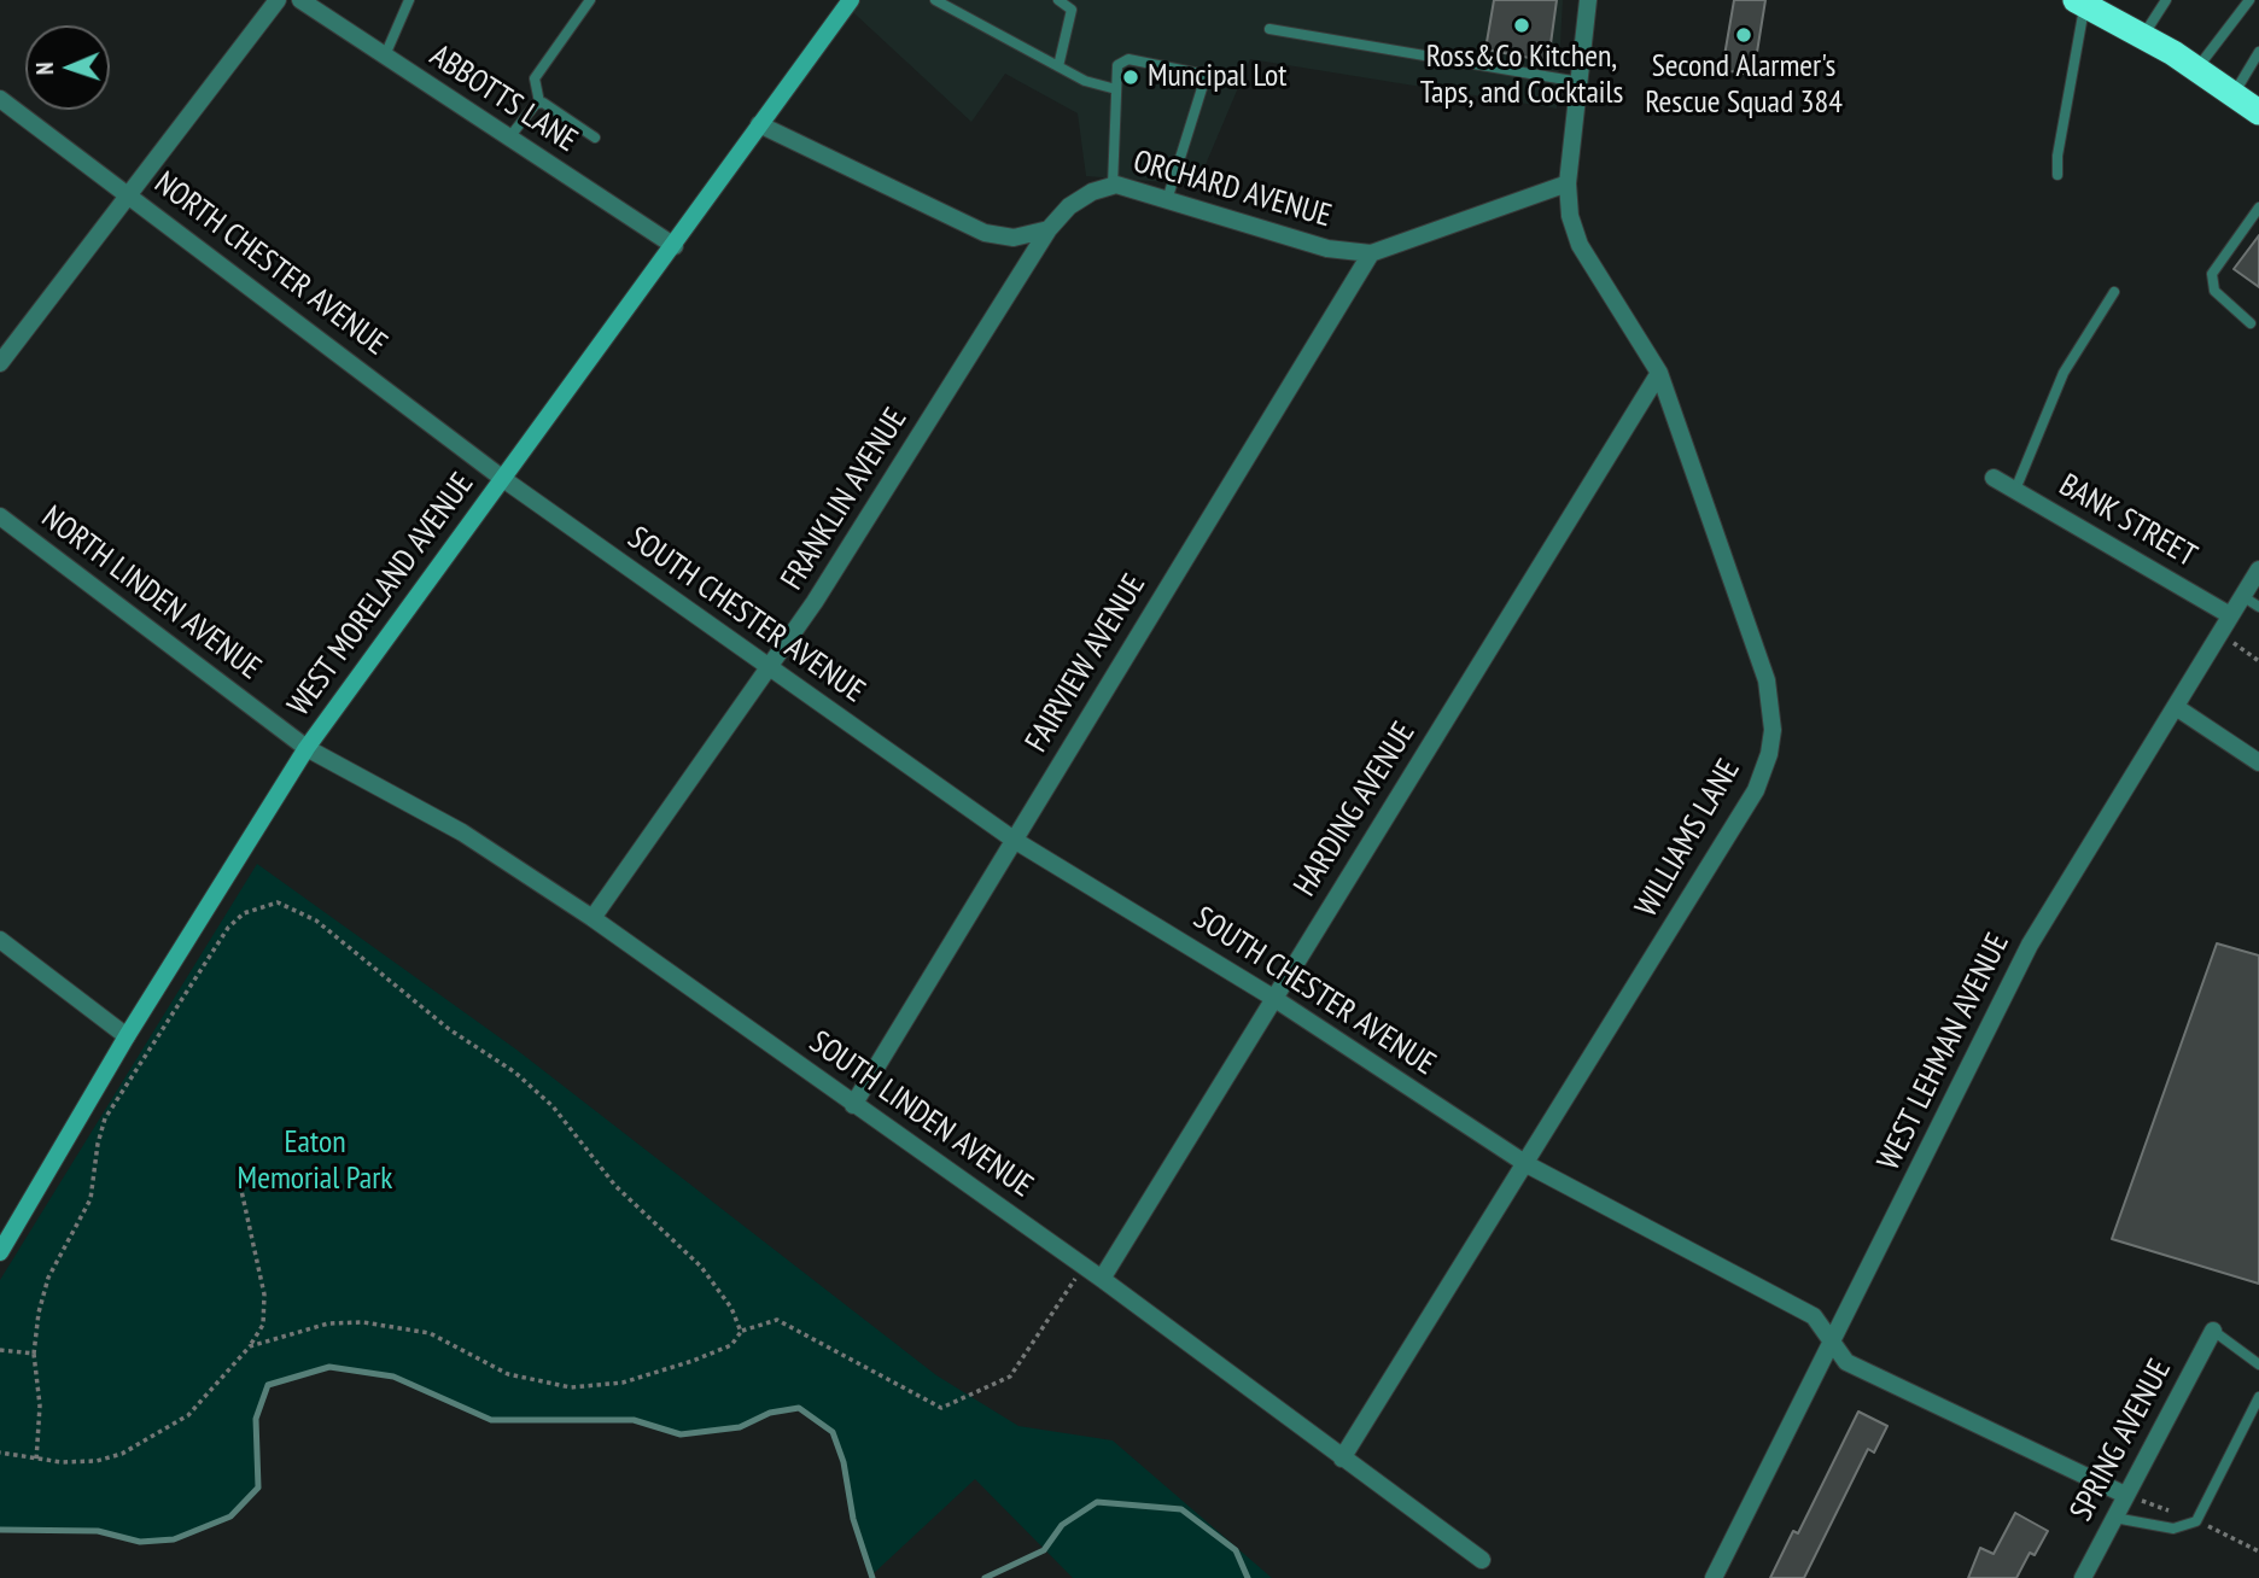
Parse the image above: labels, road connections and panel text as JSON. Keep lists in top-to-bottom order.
{
  "streets": {
    "street": [
      "ABBOTTS LANE",
      "ORCHARD AVENUE",
      "NORTH CHESTER AVENUE",
      "FRANKLIN AVENUE",
      "BANK STREET",
      "NORTH LINDEN AVENUE",
      "WEST MORELAND AVENUE",
      "SOUTH CHESTER AVENUE",
      "FAIRVIEW AVENUE",
      "HARDING AVENUE",
      "WILLIAMS LANE",
      "WEST LEHMAN AVENUE",
      "SOUTH LINDEN AVENUE",
      "SPRING AVENUE"
    ]
  },
  "crossings": [
    ["ABBOTTS LANE", "WEST MORELAND AVENUE"],
    ["ORCHARD AVENUE", "FRANKLIN AVENUE"],
    ["ORCHARD AVENUE", "FAIRVIEW AVENUE"],
    ["ORCHARD AVENUE", "WILLIAMS LANE"],
    ["NORTH CHESTER AVENUE", "WEST MORELAND AVENUE"],
    ["NORTH CHESTER AVENUE", "SOUTH CHESTER AVENUE"],
    ["FRANKLIN AVENUE", "SOUTH CHESTER AVENUE"],
    ["FRANKLIN AVENUE", "SOUTH LINDEN AVENUE"],
    ["BANK STREET", "WEST LEHMAN AVENUE"],
    ["NORTH LINDEN AVENUE", "WEST MORELAND AVENUE"],
    ["NORTH LINDEN AVENUE", "SOUTH LINDEN AVENUE"],
    ["WEST MORELAND AVENUE", "SOUTH CHESTER AVENUE"],
    ["WEST MORELAND AVENUE", "SOUTH LINDEN AVENUE"],
    ["SOUTH CHESTER AVENUE", "FAIRVIEW AVENUE"],
    ["SOUTH CHESTER AVENUE", "HARDING AVENUE"],
    ["SOUTH CHESTER AVENUE", "WILLIAMS LANE"],
    ["SOUTH CHESTER AVENUE", "WEST LEHMAN AVENUE"],
    ["SOUTH CHESTER AVENUE", "SPRING AVENUE"],
    ["FAIRVIEW AVENUE", "SOUTH LINDEN AVENUE"],
    ["HARDING AVENUE", "WILLIAMS LANE"],
    ["HARDING AVENUE", "SOUTH LINDEN AVENUE"],
    ["WILLIAMS LANE", "SOUTH LINDEN AVENUE"]
  ],
  "parks": ["Eaton Memorial Park"],
  "places": ["Ross&Co Kitchen, Taps, and Cocktails", "Second Alarmer's Rescue Squad 384", "Muncipal Lot"],
  "north": "left"
}
